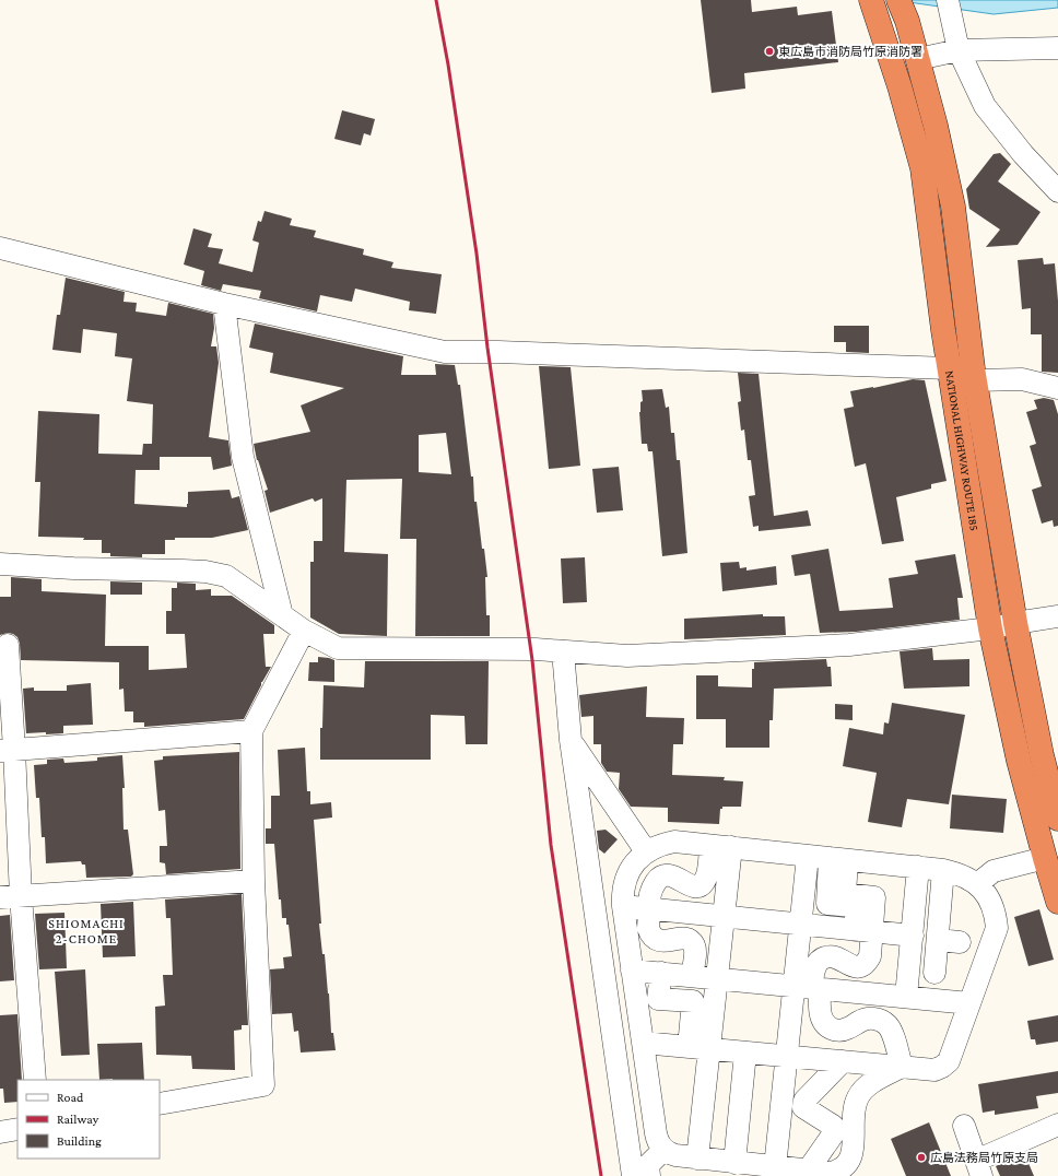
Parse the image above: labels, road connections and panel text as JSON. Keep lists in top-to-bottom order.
{
  "streets": {
    "highway": ["NATIONAL HIGHWAY ROUTE 185"]
  },
  "districts": ["SHIOMACHI 2-CHOME"],
  "places": ["東広島市消防局竹原消防署", "広島法務局竹原支局"],
  "legend": ["Road", "Railway", "Building"]
}
